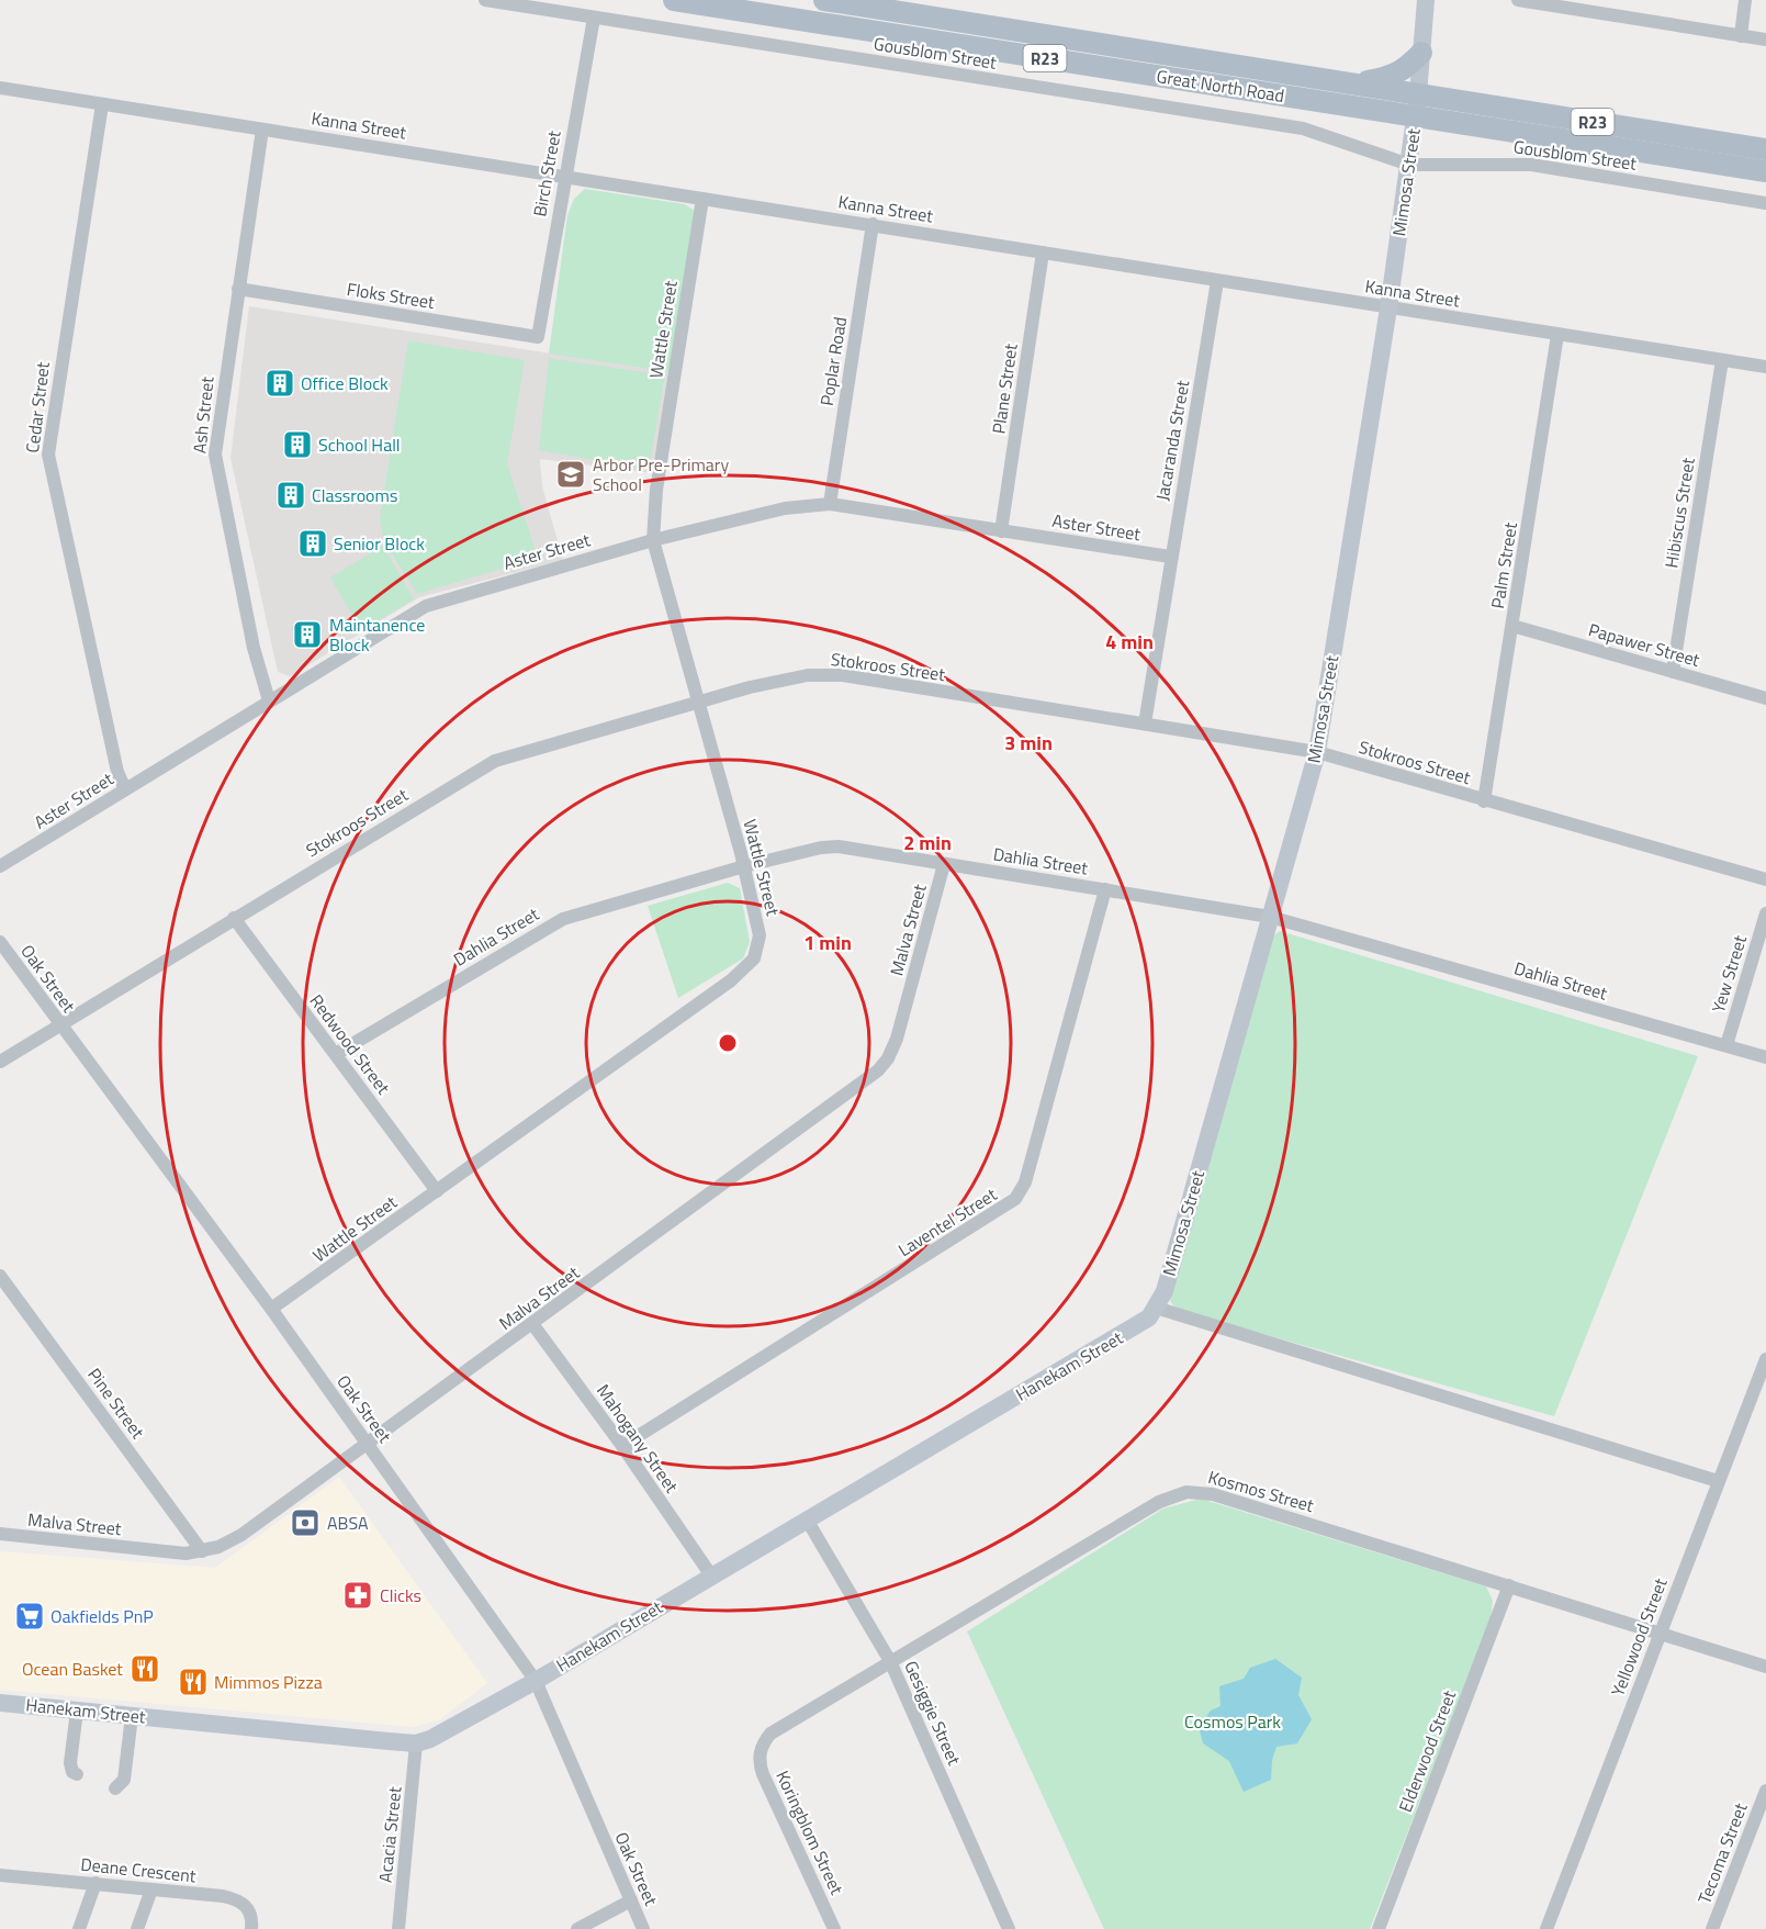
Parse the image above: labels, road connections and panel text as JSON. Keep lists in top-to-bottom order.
{
  "streets": {
    "main road": ["R23", "Great North Road"],
    "street": [
      "Gousblom Street",
      "Kanna Street",
      "Birch Street",
      "Mimosa Street",
      "Floks Street",
      "Wattle Street",
      "Poplar Road",
      "Plane Street",
      "Cedar Street",
      "Ash Street",
      "Jacaranda Street",
      "Hibiscus Street",
      "Aster Street",
      "Palm Street",
      "Papawer Street",
      "Stokroos Street",
      "Dahlia Street",
      "Malva Street",
      "Yew Street",
      "Oak Street",
      "Redwood Street",
      "Laventel Street",
      "Hanekam Street",
      "Pine Street",
      "Mahogany Street",
      "Kosmos Street",
      "Yellowood Street",
      "Gesiggie Street",
      "Elderwood Street",
      "Koringblom Street",
      "Acacia Street",
      "Tecoma Street",
      "Deane Crescent"
    ]
  },
  "crossings": [
    ["Gousblom Street", "Birch Street"],
    ["Gousblom Street", "Mimosa Street"],
    ["Great North Road", "Mimosa Street"],
    ["Kanna Street", "Birch Street"],
    ["Kanna Street", "Mimosa Street"],
    ["Kanna Street", "Wattle Street"],
    ["Kanna Street", "Poplar Road"],
    ["Kanna Street", "Plane Street"],
    ["Kanna Street", "Cedar Street"],
    ["Kanna Street", "Ash Street"],
    ["Kanna Street", "Jacaranda Street"],
    ["Kanna Street", "Hibiscus Street"],
    ["Kanna Street", "Palm Street"],
    ["Birch Street", "Floks Street"],
    ["Mimosa Street", "Stokroos Street"],
    ["Mimosa Street", "Dahlia Street"],
    ["Mimosa Street", "Hanekam Street"],
    ["Floks Street", "Ash Street"],
    ["Wattle Street", "Aster Street"],
    ["Wattle Street", "Stokroos Street"],
    ["Wattle Street", "Dahlia Street"],
    ["Wattle Street", "Oak Street"],
    ["Wattle Street", "Redwood Street"],
    ["Poplar Road", "Aster Street"],
    ["Plane Street", "Aster Street"],
    ["Cedar Street", "Aster Street"],
    ["Ash Street", "Aster Street"],
    ["Jacaranda Street", "Aster Street"],
    ["Jacaranda Street", "Stokroos Street"],
    ["Hibiscus Street", "Papawer Street"],
    ["Palm Street", "Papawer Street"],
    ["Palm Street", "Stokroos Street"],
    ["Stokroos Street", "Oak Street"],
    ["Stokroos Street", "Redwood Street"],
    ["Dahlia Street", "Malva Street"],
    ["Dahlia Street", "Yew Street"],
    ["Dahlia Street", "Redwood Street"],
    ["Dahlia Street", "Laventel Street"],
    ["Malva Street", "Oak Street"],
    ["Malva Street", "Pine Street"],
    ["Malva Street", "Mahogany Street"],
    ["Oak Street", "Hanekam Street"],
    ["Laventel Street", "Mahogany Street"],
    ["Hanekam Street", "Mahogany Street"],
    ["Hanekam Street", "Gesiggie Street"],
    ["Hanekam Street", "Acacia Street"],
    ["Kosmos Street", "Yellowood Street"],
    ["Kosmos Street", "Gesiggie Street"],
    ["Kosmos Street", "Elderwood Street"],
    ["Kosmos Street", "Koringblom Street"]
  ],
  "parks": ["Cosmos Park"],
  "places": {
    "building": [
      "Office Block",
      "School Hall",
      "Classrooms",
      "Senior Block",
      "Maintanence Block"
    ],
    "school or university": ["Arbor Pre-Primary School"],
    "bank": ["ABSA"],
    "pharmacy": ["Clicks"],
    "supermarket": ["Oakfields PnP"],
    "restaurant": ["Ocean Basket", "Mimmos Pizza"]
  },
  "rings": [
    "4 min",
    "3 min",
    "2 min",
    "1 min"
  ]
}
